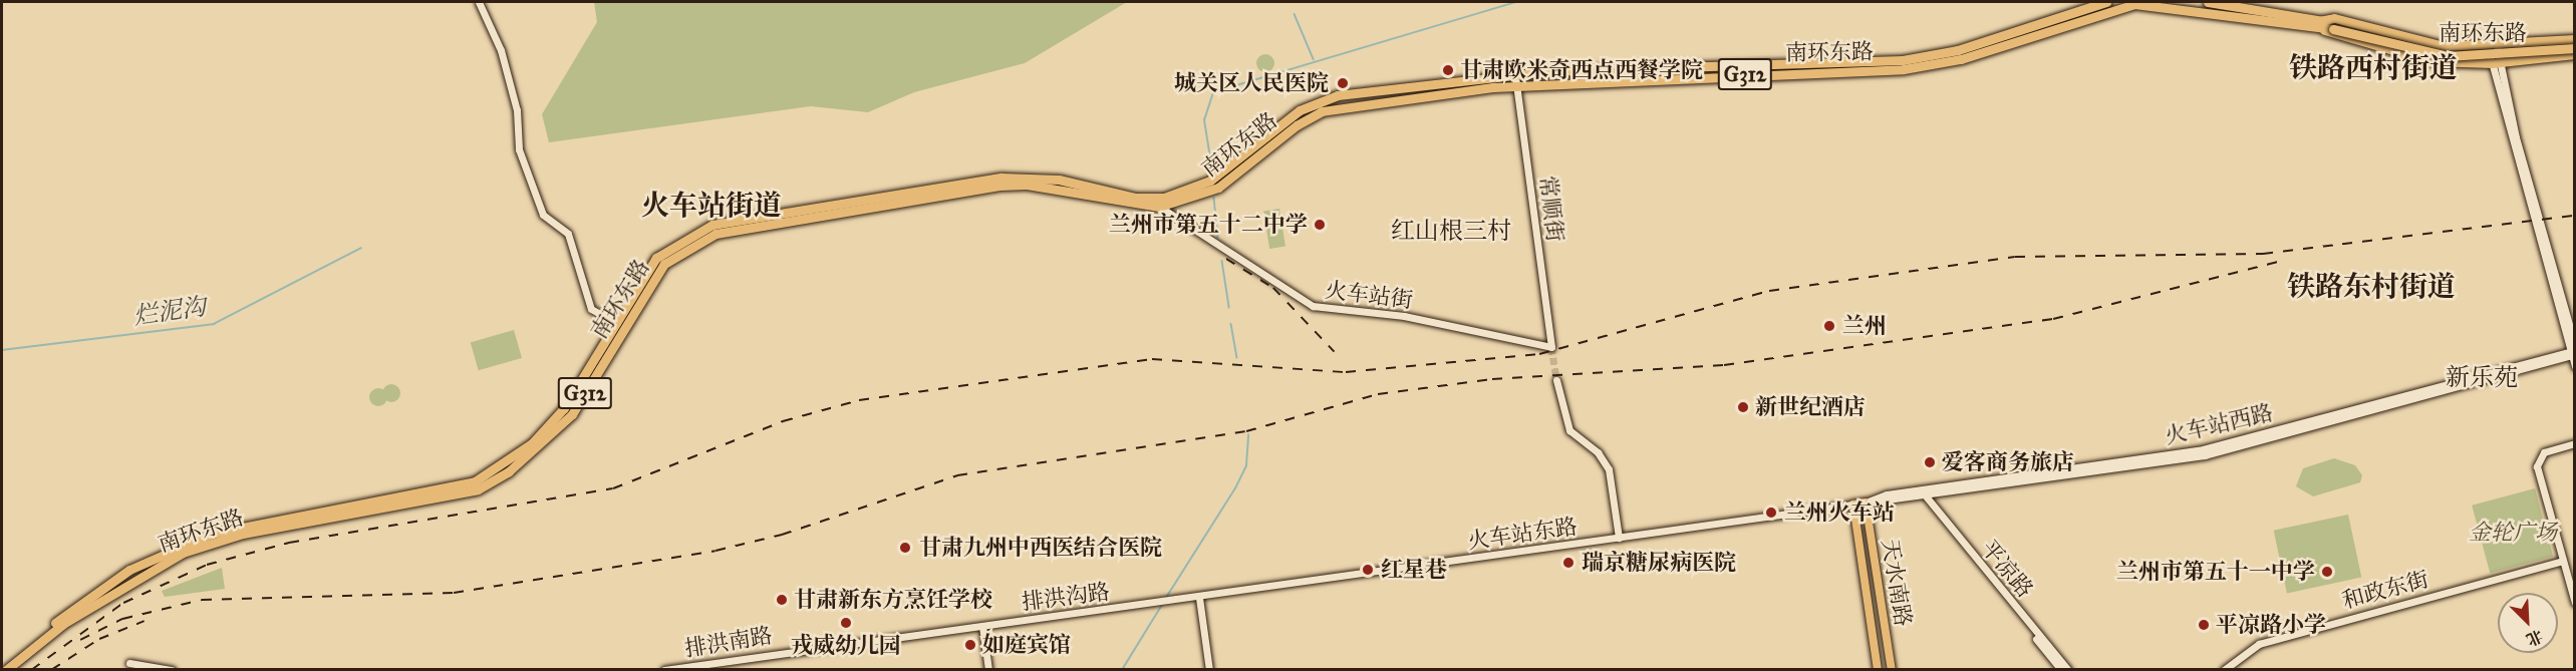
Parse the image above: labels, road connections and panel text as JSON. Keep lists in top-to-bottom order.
{
  "streets": {
    "highway": ["南环东路", "G312"],
    "main road": [
      "常顺街",
      "火车站街",
      "火车站西路",
      "火车站东路",
      "平凉路",
      "天水南路",
      "和政东街",
      "排洪沟路",
      "排洪南路"
    ]
  },
  "crossings": [
    ["南环东路", "常顺街"],
    ["南环东路", "火车站街"],
    ["常顺街", "火车站街"],
    ["火车站西路", "火车站东路"],
    ["火车站西路", "平凉路"],
    ["火车站西路", "天水南路"],
    ["火车站东路", "天水南路"],
    ["火车站东路", "排洪沟路"],
    ["排洪沟路", "排洪南路"]
  ],
  "districts": [
    "铁路西村街道",
    "火车站街道",
    "红山根三村",
    "铁路东村街道",
    "新乐苑"
  ],
  "water": ["烂泥沟"],
  "parks": ["金轮广场"],
  "places": [
    "甘肃欧米奇西点西餐学院",
    "城关区人民医院",
    "兰州市第五十二中学",
    "兰州",
    "新世纪酒店",
    "爱客商务旅店",
    "兰州火车站",
    "甘肃九州中西医结合医院",
    "瑞京糖尿病医院",
    "红星巷",
    "兰州市第五十一中学",
    "甘肃新东方烹饪学校",
    "戎威幼儿园",
    "平凉路小学",
    "如庭宾馆"
  ],
  "north": "bottom right"
}
